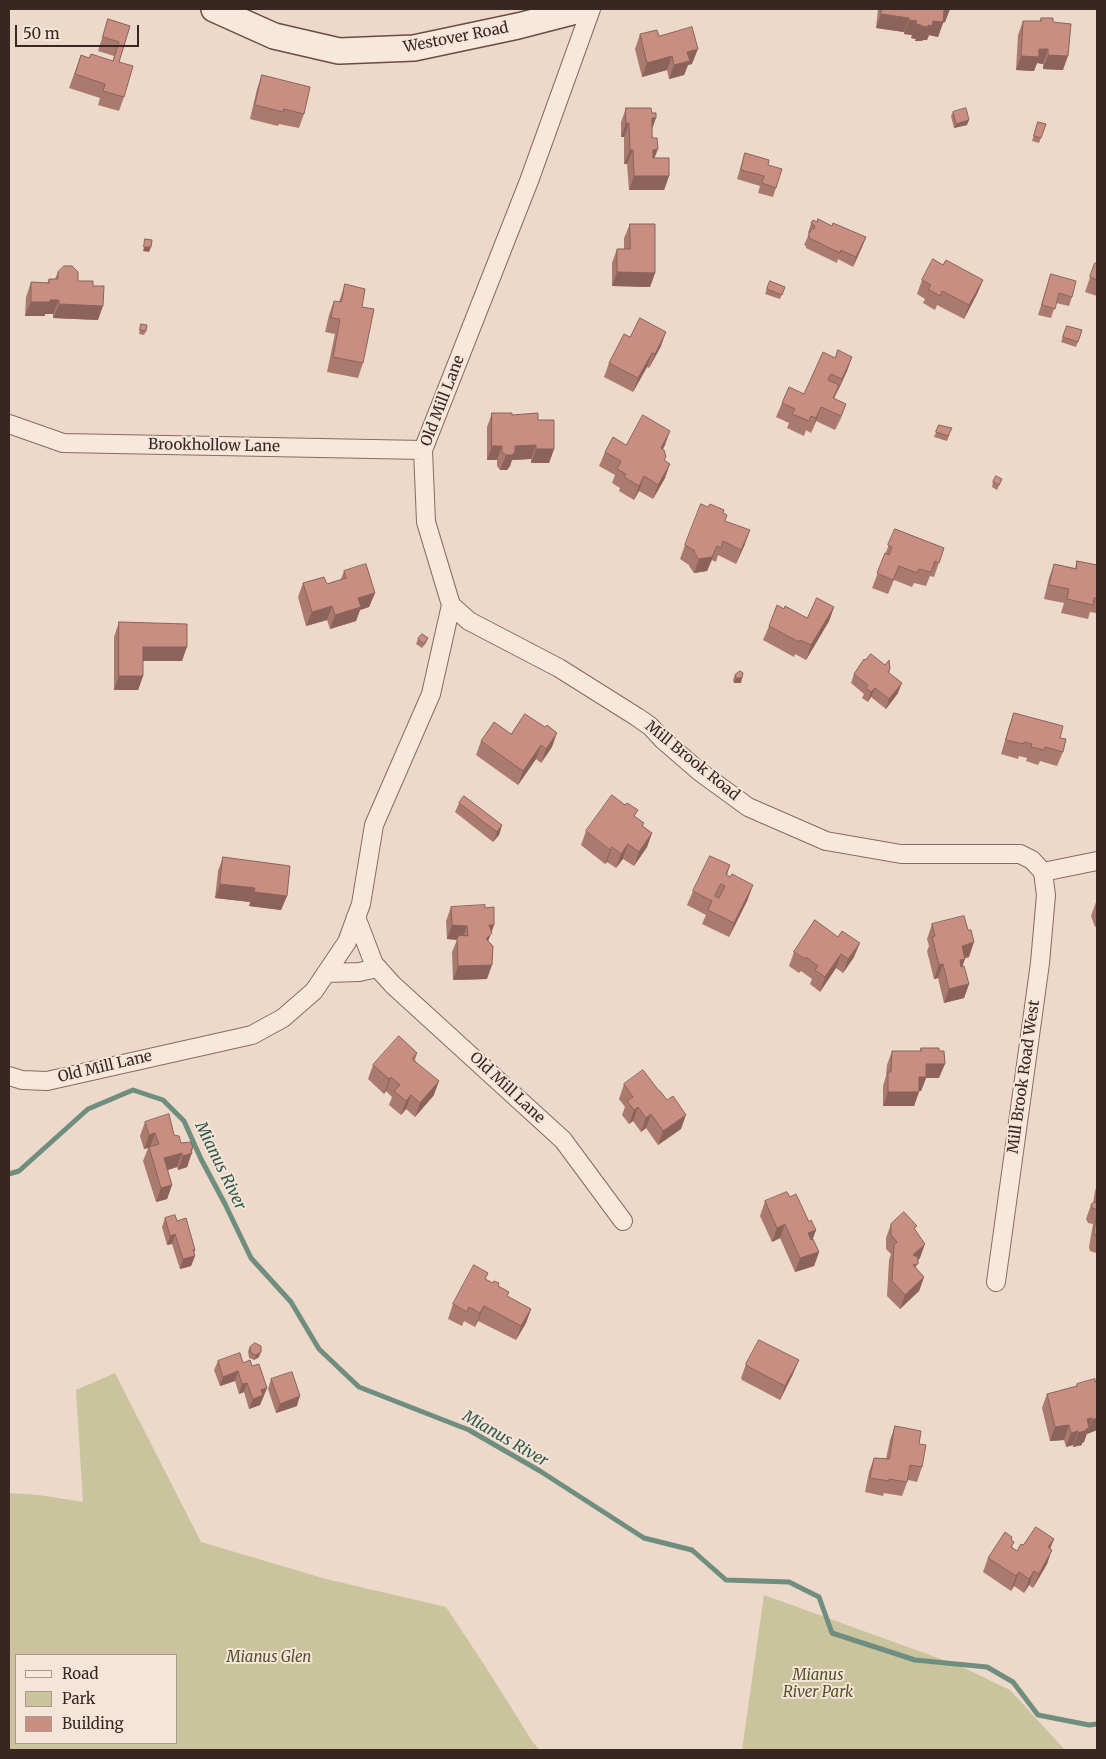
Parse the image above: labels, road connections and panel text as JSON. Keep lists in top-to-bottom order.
{
  "streets": {
    "street": [
      "Westover Road",
      "Old Mill Lane",
      "Brookhollow Lane",
      "Mill Brook Road",
      "Mill Brook Road West"
    ]
  },
  "crossings": [
    ["Old Mill Lane", "Brookhollow Lane"],
    ["Old Mill Lane", "Mill Brook Road"],
    ["Mill Brook Road", "Mill Brook Road West"]
  ],
  "water": ["Mianus River"],
  "parks": ["Mianus Glen", "Mianus River Park"],
  "legend": ["Road", "Park", "Building"],
  "scale_bar": "50 m"
}
